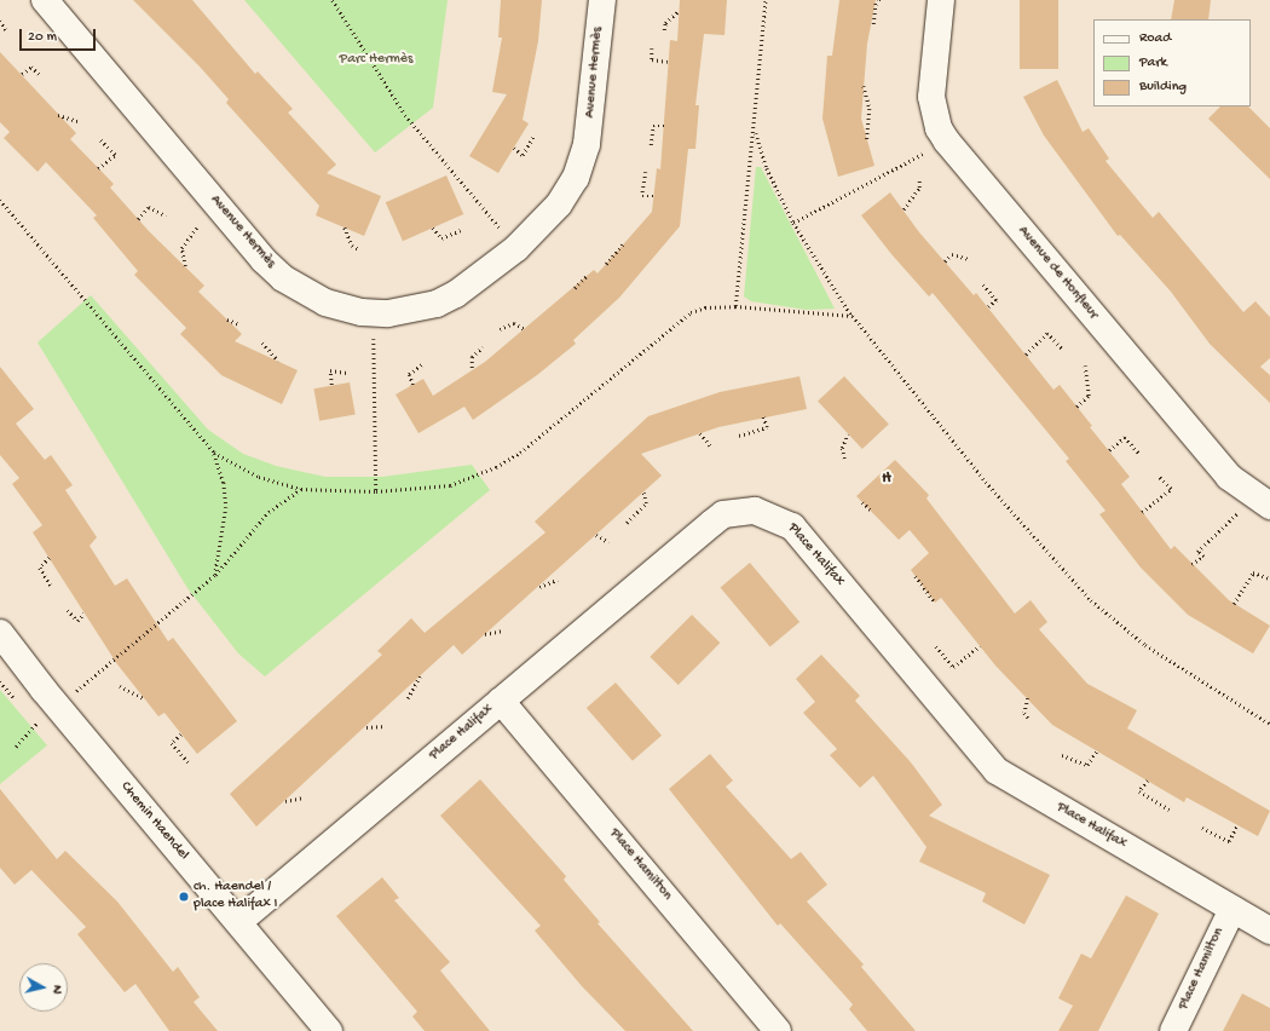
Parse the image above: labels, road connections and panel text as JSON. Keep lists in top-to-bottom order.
{
  "streets": {
    "street": [
      "Avenue Hermès",
      "Avenue de Honfleur",
      "Place Halifax",
      "Chemin Haendel",
      "Place Hamilton"
    ]
  },
  "crossings": [
    ["Place Halifax", "Chemin Haendel"],
    ["Place Halifax", "Place Hamilton"]
  ],
  "districts": ["H"],
  "parks": ["Parc Hermès"],
  "places": ["ch. Haendel / place Halifax I"],
  "legend": ["Road", "Park", "Building"],
  "scale_bar": "20 m",
  "north": "right"
}
